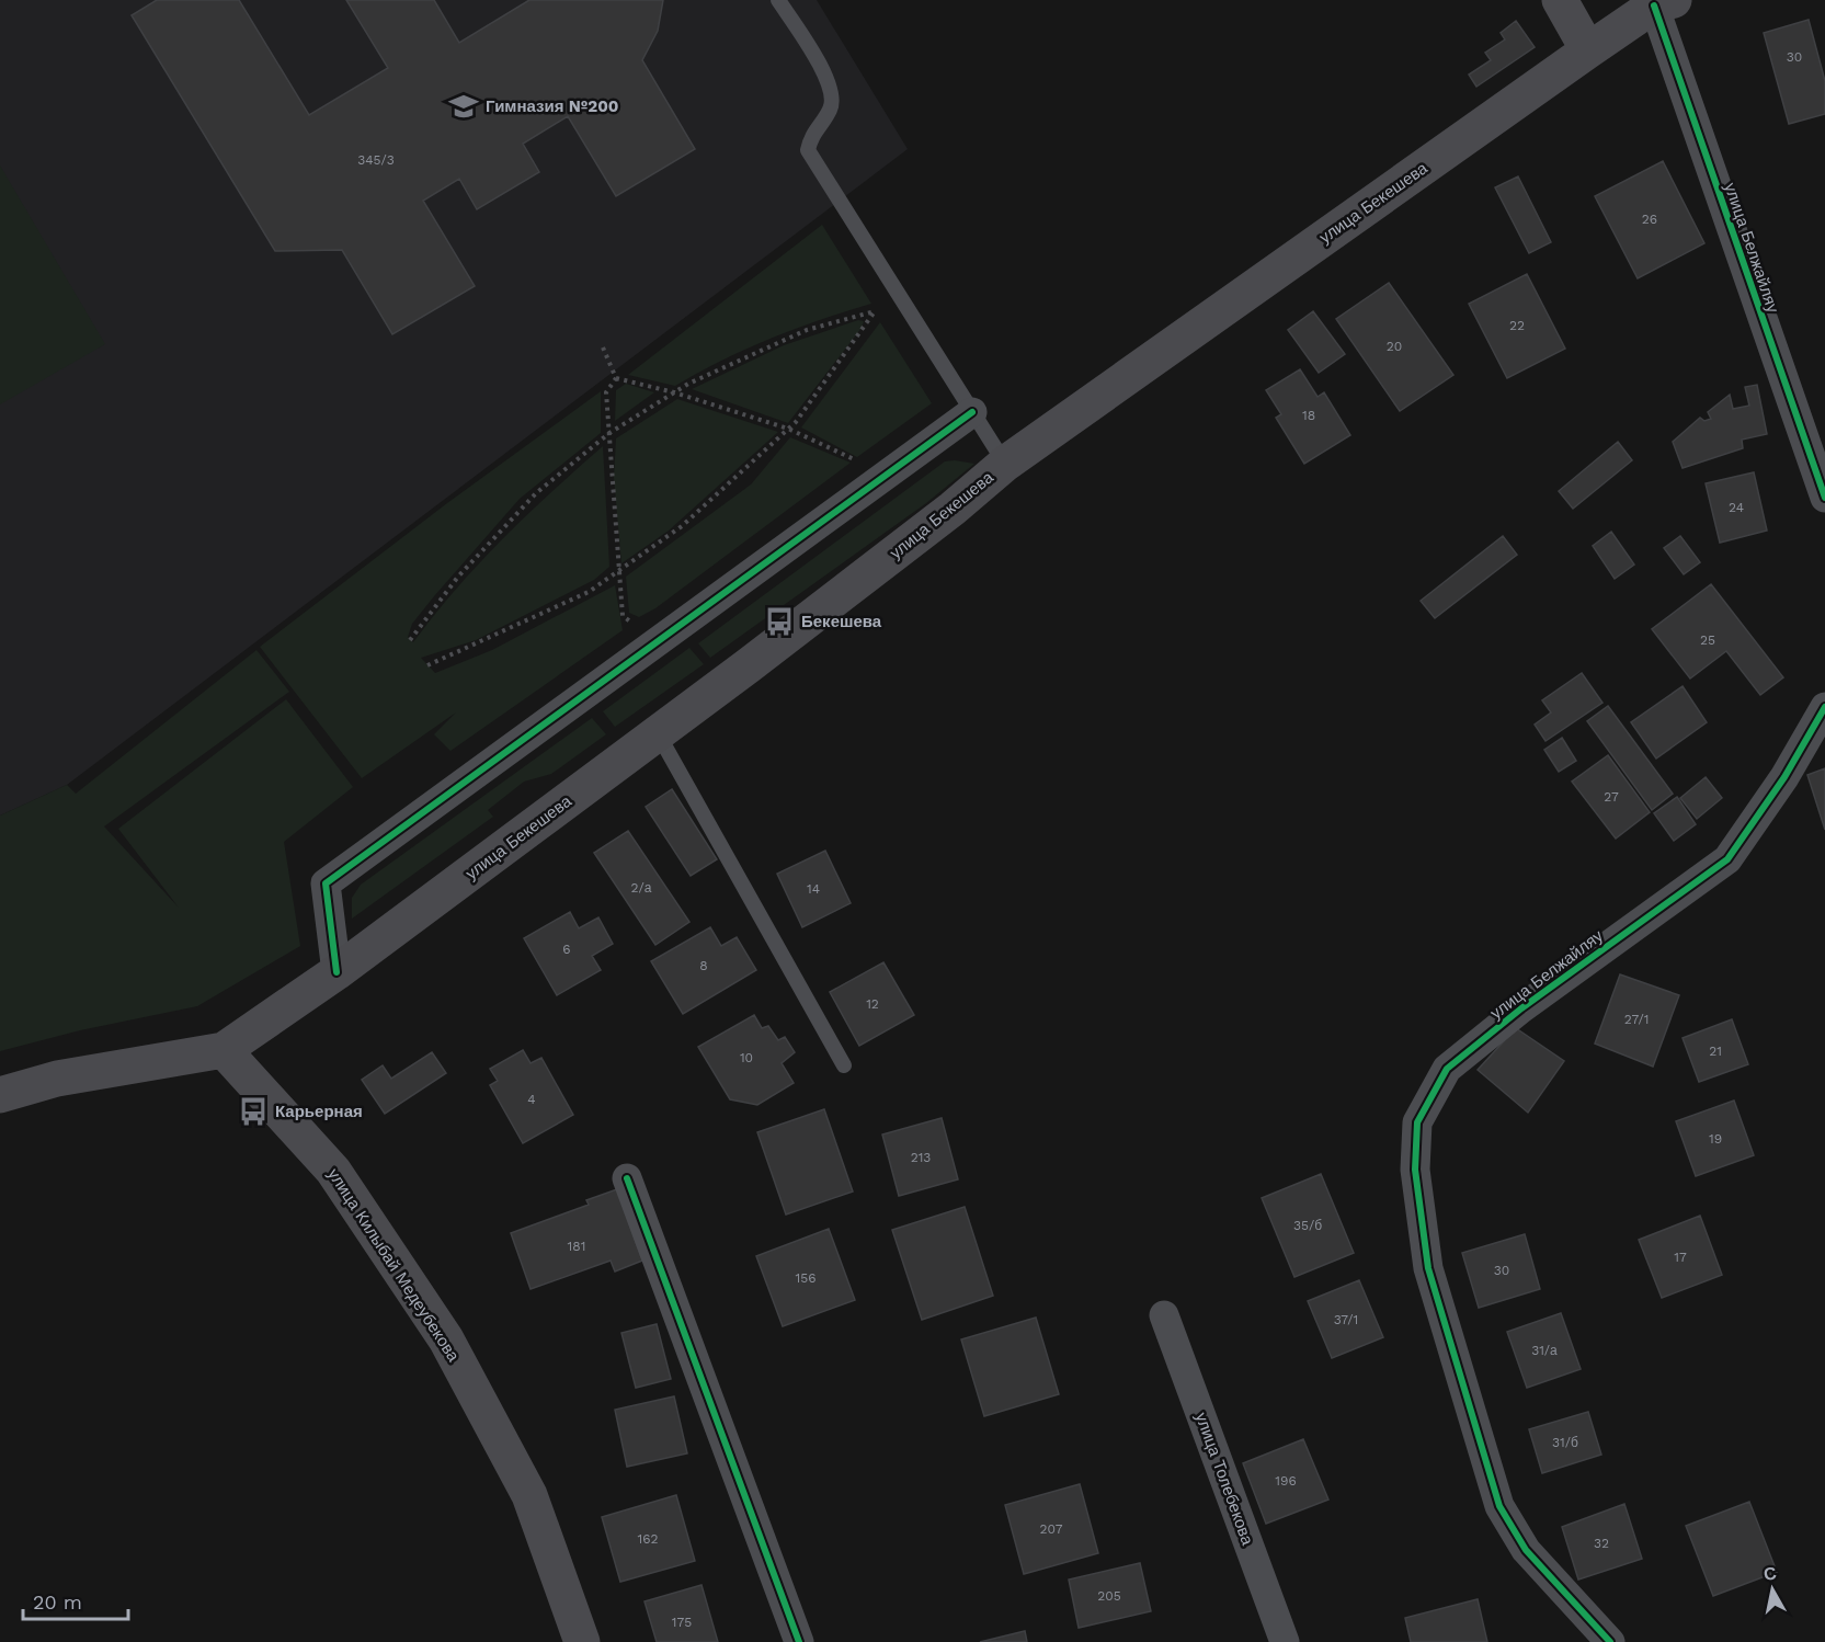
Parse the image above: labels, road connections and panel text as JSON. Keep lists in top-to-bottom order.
{
  "streets": {
    "main road": ["улица Бекешева", "улица Килыбай Медеубекова"],
    "street": ["улица Белжайляу", "улица Толебекова"]
  },
  "crossings": [
    ["улица Бекешева", "улица Белжайляу"],
    ["улица Бекешева", "улица Килыбай Медеубекова"]
  ],
  "places": {
    "school or university": ["Гимназия №200"],
    "bus stop": ["Бекешева", "Карьерная"]
  },
  "house_numbers": [
    "30",
    "345/3",
    "26",
    "22",
    "20",
    "18",
    "24",
    "25",
    "27",
    "2/а",
    "14",
    "6",
    "8",
    "12",
    "27/1",
    "21",
    "10",
    "4",
    "19",
    "213",
    "35/б",
    "181",
    "17",
    "30",
    "156",
    "37/1",
    "31/а",
    "31/б",
    "196",
    "207",
    "162",
    "32",
    "205",
    "175"
  ],
  "scale_bar": "20 m",
  "north": "top"
}
